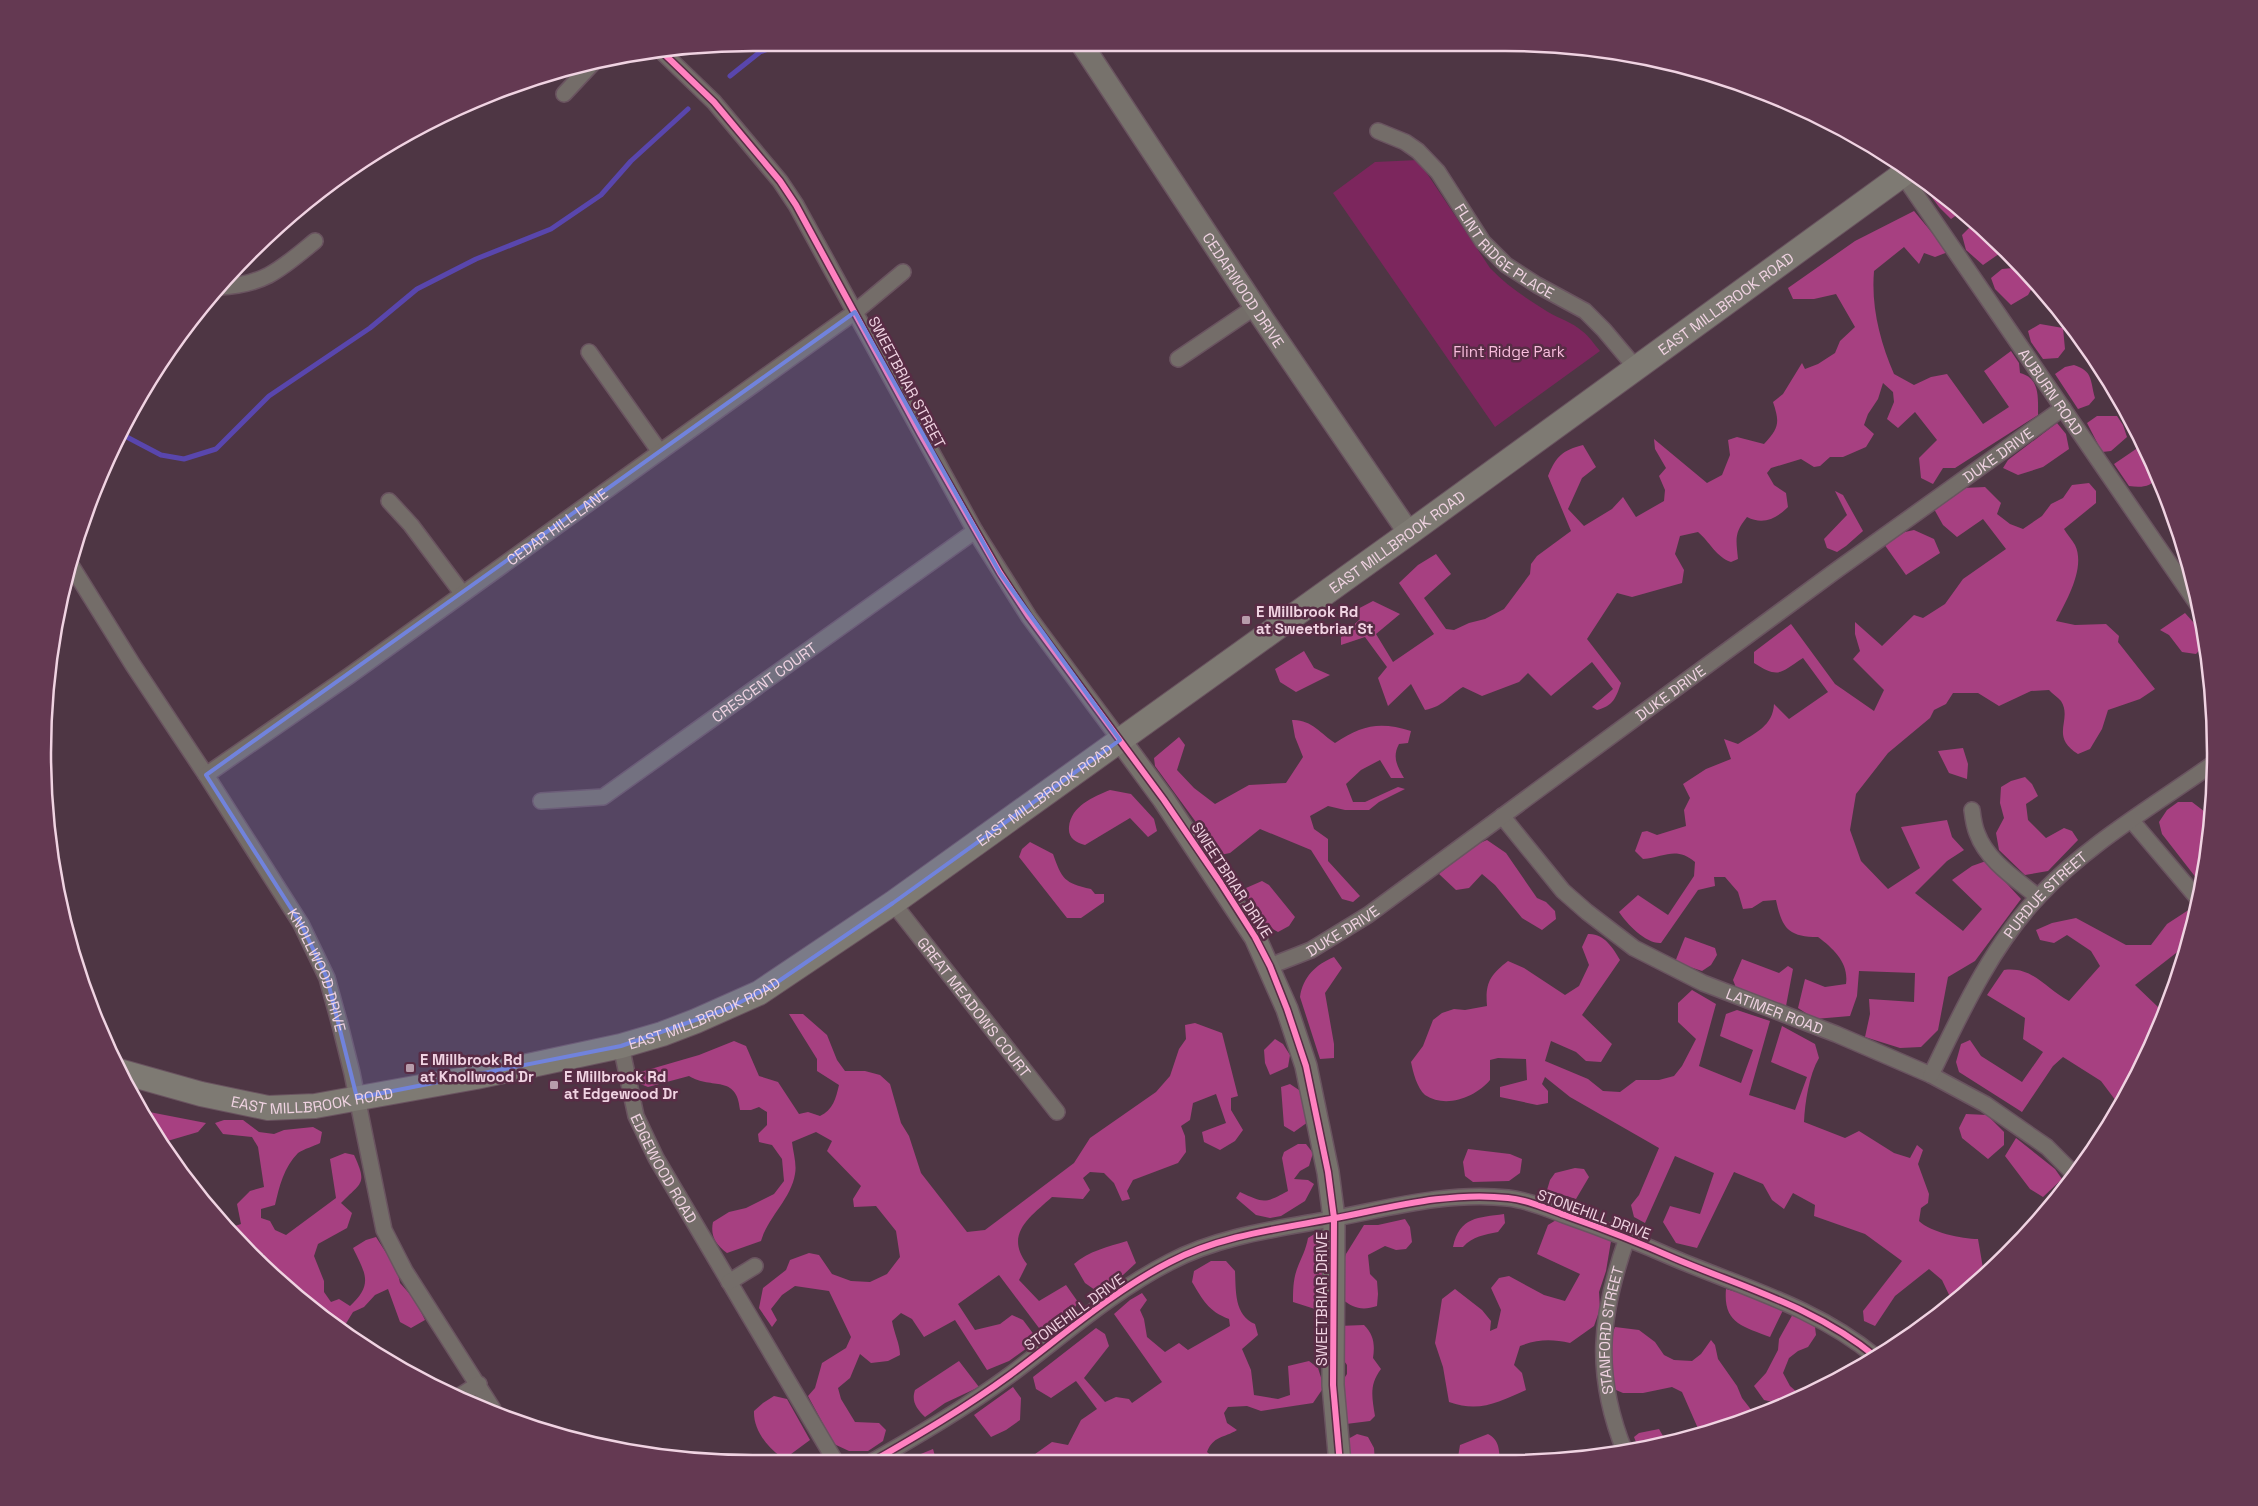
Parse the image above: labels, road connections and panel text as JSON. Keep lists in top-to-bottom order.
{
  "streets": {
    "main road": ["EAST MILLBROOK ROAD"],
    "street": [
      "FLINT RIDGE PLACE",
      "CEDARWOOD DRIVE",
      "SWEETBRIAR STREET",
      "AUBURN ROAD",
      "DUKE DRIVE",
      "CEDAR HILL LANE",
      "CRESCENT COURT",
      "SWEETBRIAR DRIVE",
      "PURDUE STREET",
      "KNOLLWOOD DRIVE",
      "GREAT MEADOWS COURT",
      "LATIMER ROAD",
      "EDGEWOOD ROAD",
      "STONEHILL DRIVE",
      "STANFORD STREET"
    ]
  },
  "crossings": [
    ["FLINT RIDGE PLACE", "EAST MILLBROOK ROAD"],
    ["CEDARWOOD DRIVE", "EAST MILLBROOK ROAD"],
    ["EAST MILLBROOK ROAD", "SWEETBRIAR STREET"],
    ["EAST MILLBROOK ROAD", "SWEETBRIAR DRIVE"],
    ["EAST MILLBROOK ROAD", "KNOLLWOOD DRIVE"],
    ["EAST MILLBROOK ROAD", "GREAT MEADOWS COURT"],
    ["EAST MILLBROOK ROAD", "EDGEWOOD ROAD"],
    ["SWEETBRIAR STREET", "CEDAR HILL LANE"],
    ["SWEETBRIAR STREET", "CRESCENT COURT"],
    ["SWEETBRIAR STREET", "SWEETBRIAR DRIVE"],
    ["AUBURN ROAD", "DUKE DRIVE"],
    ["DUKE DRIVE", "SWEETBRIAR DRIVE"],
    ["DUKE DRIVE", "LATIMER ROAD"],
    ["CEDAR HILL LANE", "KNOLLWOOD DRIVE"],
    ["SWEETBRIAR DRIVE", "STONEHILL DRIVE"],
    ["PURDUE STREET", "LATIMER ROAD"],
    ["STONEHILL DRIVE", "STANFORD STREET"]
  ],
  "parks": ["Flint Ridge Park"],
  "places": {
    "transit": ["E Millbrook Rd at Sweetbriar St", "E Millbrook Rd at Knollwood Dr", "E Millbrook Rd at Edgewood Dr"]
  }
}
